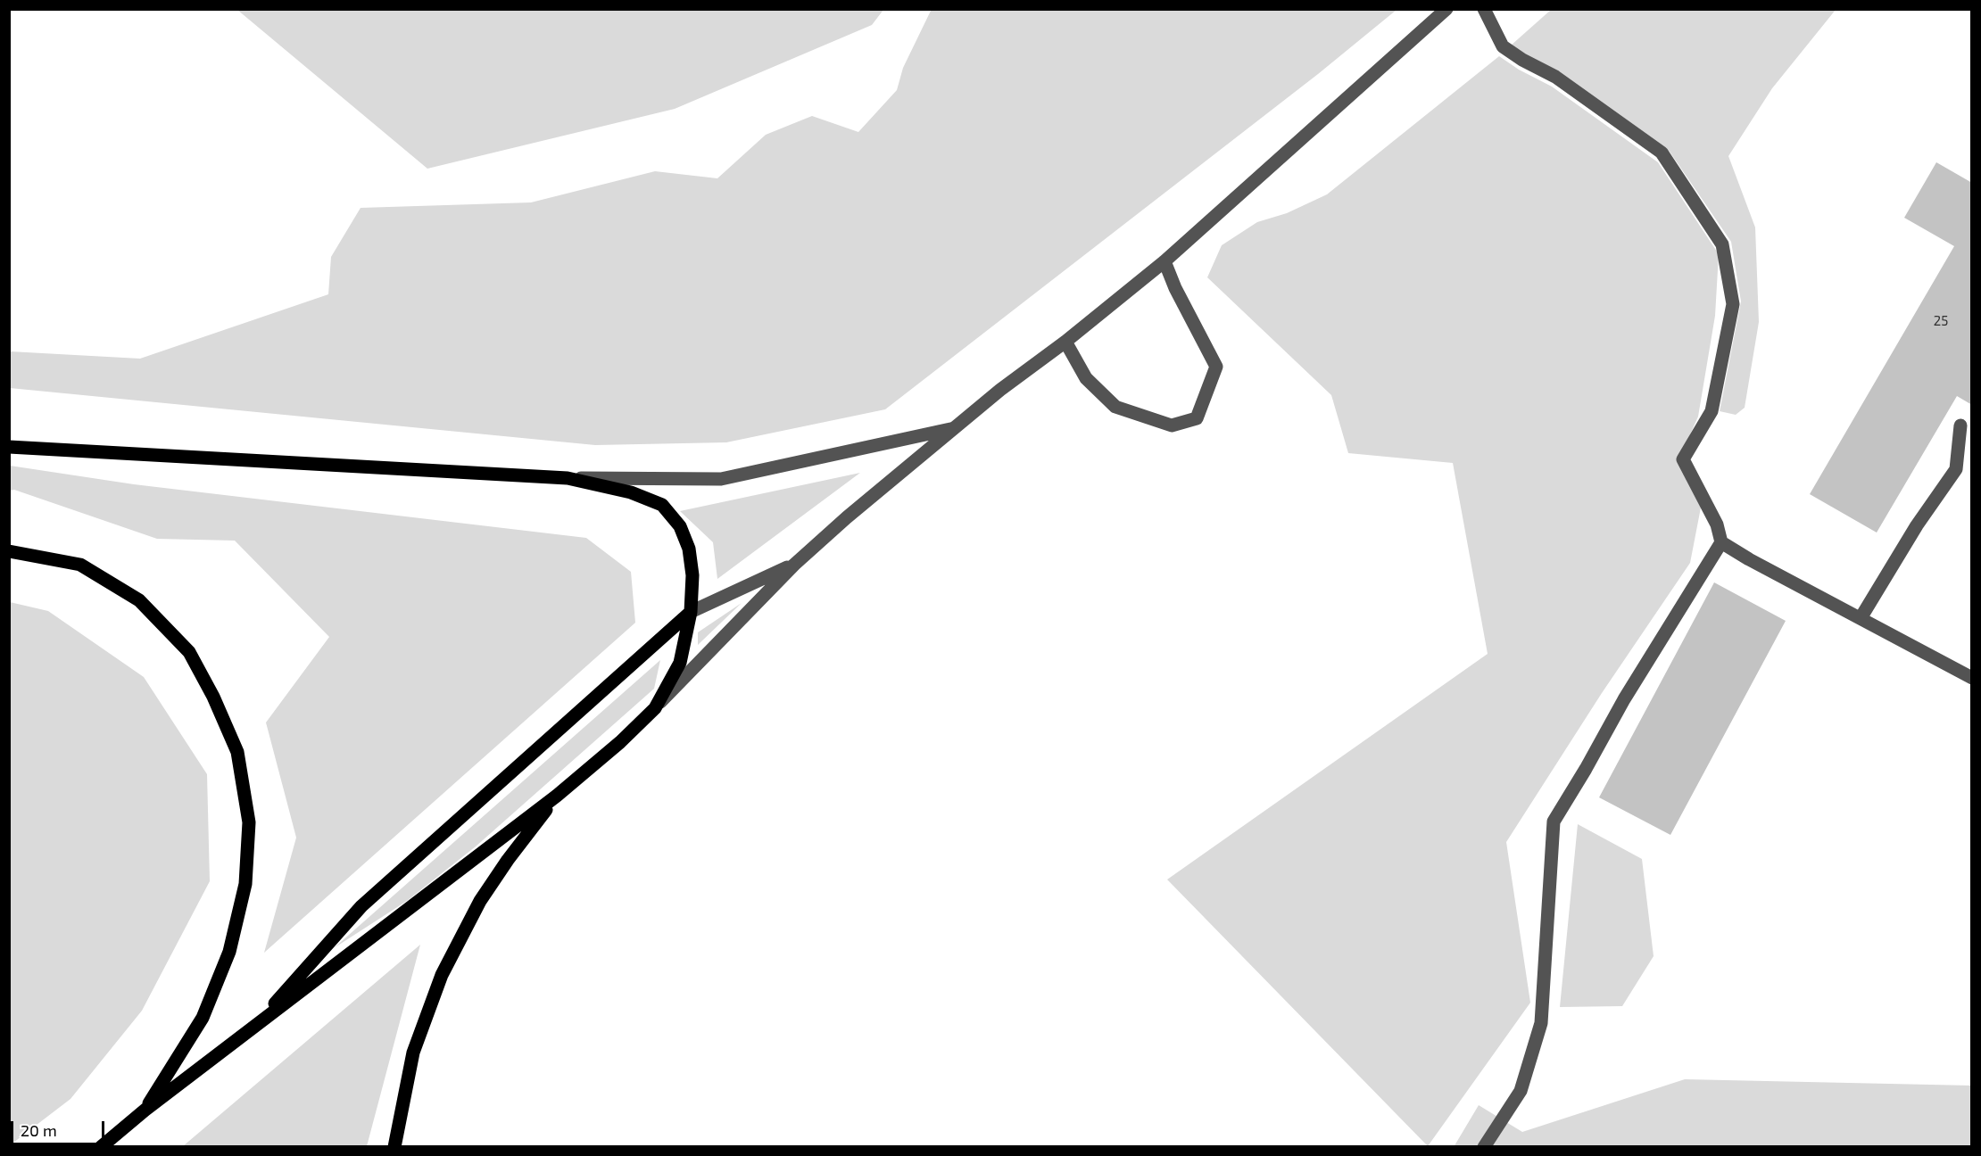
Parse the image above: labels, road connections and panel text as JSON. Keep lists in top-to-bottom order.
{
  "house_numbers": ["25"],
  "scale_bar": "20 m"
}
